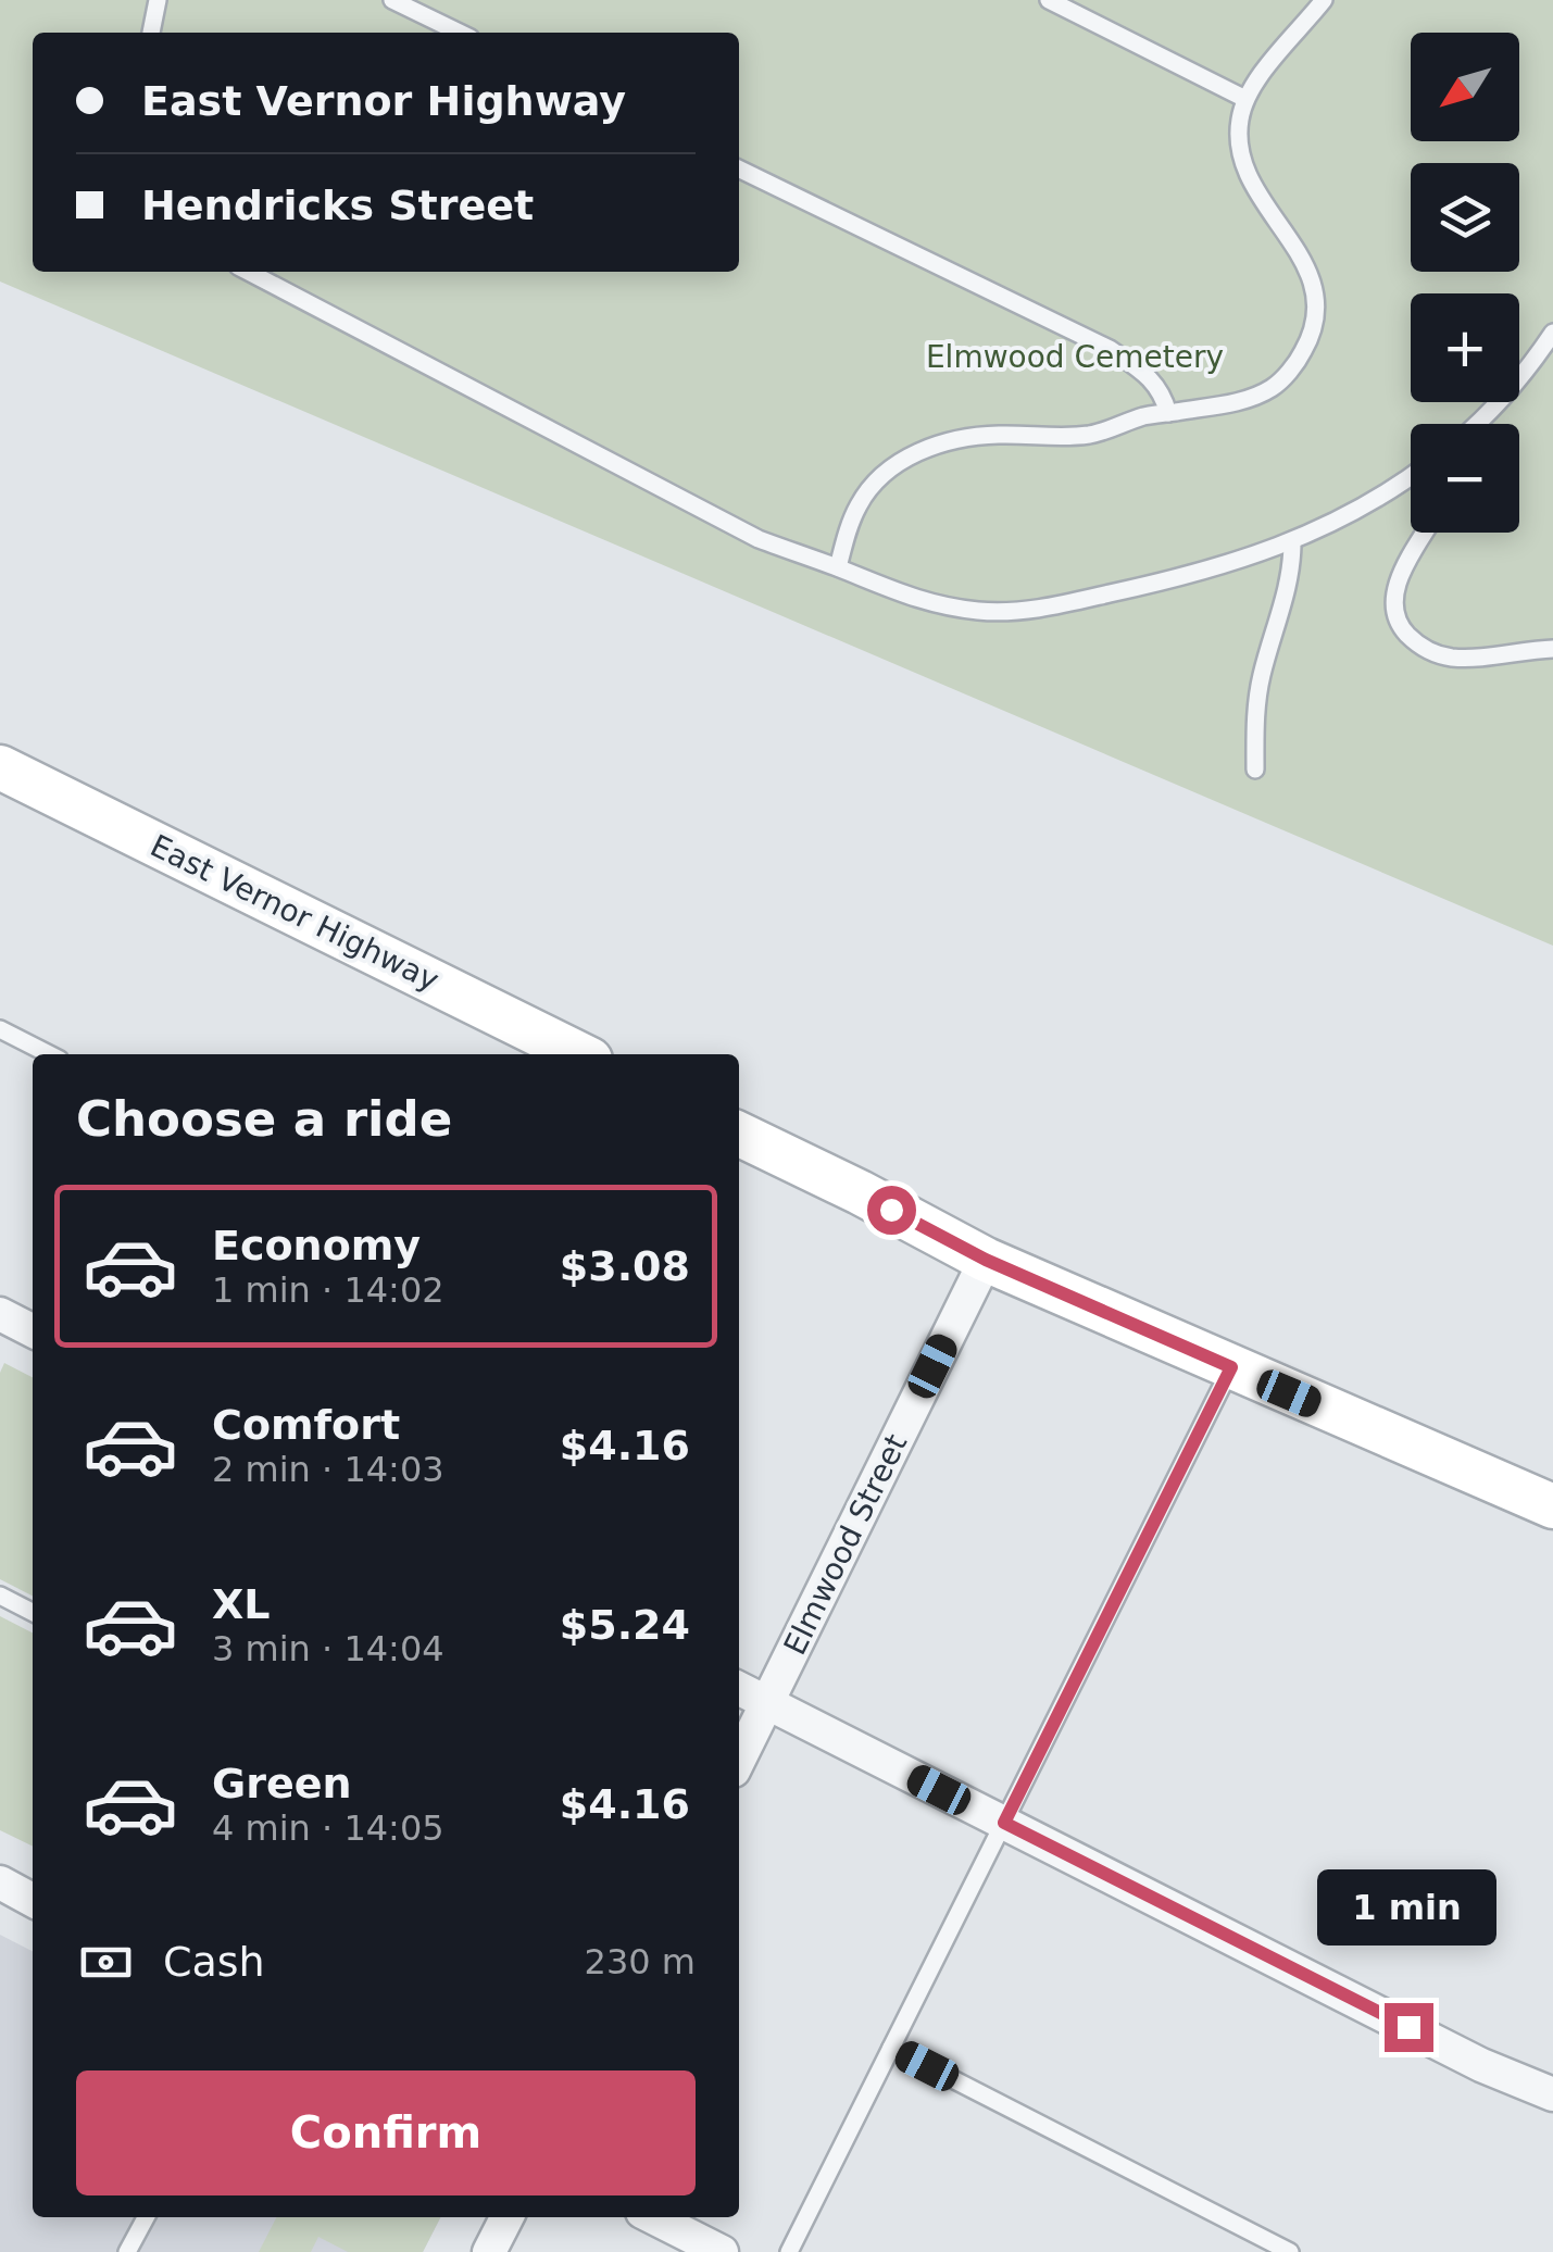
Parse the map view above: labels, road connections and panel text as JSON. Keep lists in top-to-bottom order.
{
  "streets": {
    "street": ["East Vernor Highway", "Elmwood Street"]
  },
  "parks": ["Elmwood Cemetery"],
  "north": "bottom left",
  "page": {
    "map_buttons": ["+", "−"],
    "banner": ["East Vernor Highway", "Hendricks Street"],
    "heading": "Choose a ride",
    "list": [
      {
        "name": "Economy",
        "note": "1 min · 14:02",
        "value": "$3.08"
      },
      {
        "name": "Comfort",
        "note": "2 min · 14:03",
        "value": "$4.16"
      },
      {
        "name": "XL",
        "note": "3 min · 14:04",
        "value": "$5.24"
      },
      {
        "name": "Green",
        "note": "4 min · 14:05",
        "value": "$4.16"
      }
    ],
    "bubble": "1 min",
    "pay": ["Cash", "230 m"],
    "buttons": "Confirm"
  }
}
